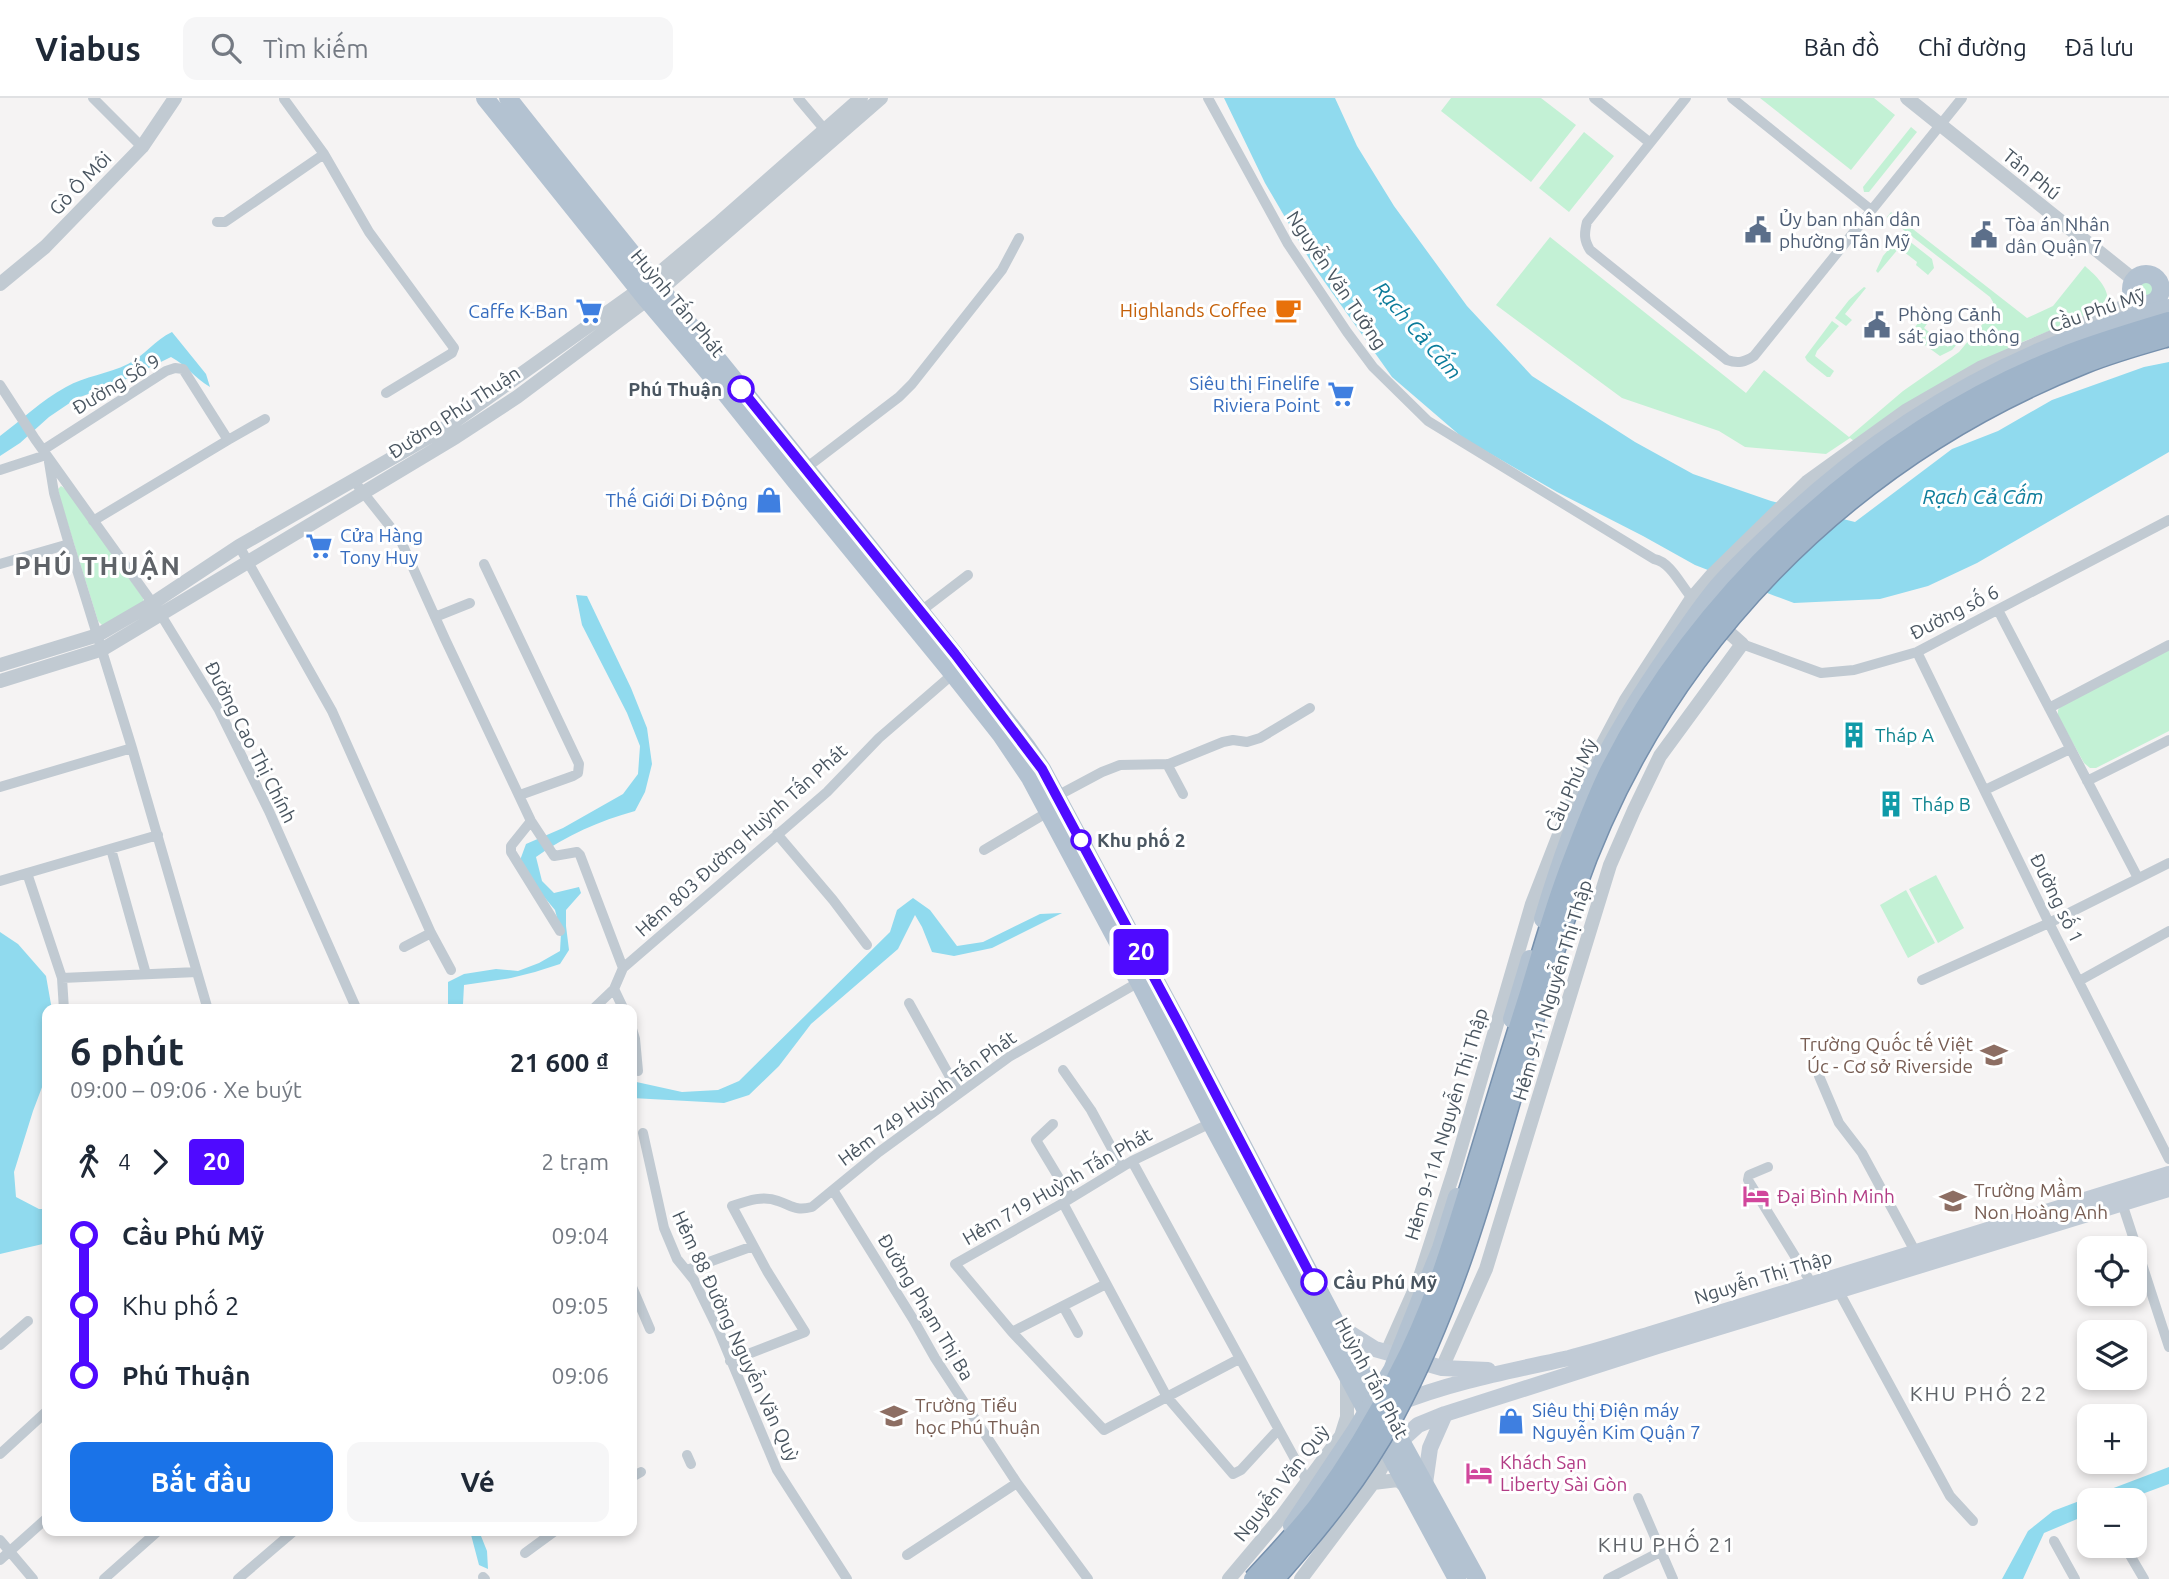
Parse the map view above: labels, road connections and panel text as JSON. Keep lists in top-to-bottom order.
{
  "streets": {
    "highway": ["Cầu Phú Mỹ"],
    "main road": ["Huỳnh Tấn Phát", "Nguyễn Thị Thập"],
    "street": [
      "Tân Phú",
      "Gò Ô Môi",
      "Nguyễn Văn Tưởng",
      "Đường Số 9",
      "Đường Phú Thuận",
      "Đường số 6",
      "Đường Cao Thị Chính",
      "Hẻm 803 Đường Huỳnh Tấn Phát",
      "Đường số 1",
      "Hẻm 9-11 Nguyễn Thị Thập",
      "Hẻm 749 Huỳnh Tấn Phát",
      "Hẻm 9-11A Nguyễn Thị Thập",
      "Hẻm 719 Huỳnh Tấn Phát",
      "Đường Phạm Thị Ba",
      "Hẻm 88 Đường Nguyễn Văn Quỳ",
      "Nguyễn Văn Quỳ"
    ]
  },
  "crossings": [
    ["Tân Phú", "Hẻm 9-11A Nguyễn Thị Thập"],
    ["Nguyễn Văn Tưởng", "Hẻm 9-11A Nguyễn Thị Thập"],
    ["Huỳnh Tấn Phát", "Đường Phú Thuận"],
    ["Huỳnh Tấn Phát", "Hẻm 803 Đường Huỳnh Tấn Phát"],
    ["Huỳnh Tấn Phát", "Hẻm 749 Huỳnh Tấn Phát"],
    ["Huỳnh Tấn Phát", "Hẻm 719 Huỳnh Tấn Phát"],
    ["Huỳnh Tấn Phát", "Nguyễn Thị Thập"],
    ["Huỳnh Tấn Phát", "Nguyễn Văn Quỳ"],
    ["Đường Số 9", "Đường Cao Thị Chính"],
    ["Đường Phú Thuận", "Đường Cao Thị Chính"],
    ["Đường số 6", "Đường số 1"],
    ["Đường số 6", "Hẻm 9-11 Nguyễn Thị Thập"],
    ["Hẻm 749 Huỳnh Tấn Phát", "Đường Phạm Thị Ba"],
    ["Nguyễn Thị Thập", "Nguyễn Văn Quỳ"]
  ],
  "districts": ["PHÚ THUẬN", "KHU PHỐ 22", "KHU PHỐ 21"],
  "water": ["Rạch Cả Cấm"],
  "places": {
    "public building": ["Ủy ban nhân dân phường Tân Mỹ", "Tòa án Nhân dân Quận 7", "Phòng Cảnh sát giao thông"],
    "cafe": ["Highlands Coffee"],
    "supermarket": ["Caffe K-Ban", "Siêu thị Finelife Riviera Point", "Cửa Hàng Tony Huy"],
    "other": ["Phú Thuận", "Khu phố 2", "Cầu Phú Mỹ"],
    "shop": ["Thế Giới Di Động", "Siêu thị Điện máy Nguyễn Kim Quận 7"],
    "building": ["Tháp A", "Tháp B"],
    "school or university": ["Trường Quốc tế Việt Úc - Cơ sở Riverside", "Trường Mầm Non Hoàng Anh", "Trường Tiểu học Phú Thuận"],
    "hotel": ["Đại Bình Minh", "Khách Sạn Liberty Sài Gòn"]
  },
  "lines": ["bus line 20"],
  "page": {
    "header": "Viabus",
    "search": "Tìm kiếm",
    "nav": ["Bản đồ", "Chỉ đường", "Đã lưu"],
    "on_map": "20",
    "heading": ["6 phút", "09:00 – 09:06 · Xe buýt", "21 600 ₫"],
    "legs": ["4", "20", "2 trạm"],
    "list": [
      {
        "name": "Cầu Phú Mỹ",
        "value": "09:04"
      },
      {
        "name": "Khu phố 2",
        "value": "09:05"
      },
      {
        "name": "Phú Thuận",
        "value": "09:06"
      }
    ],
    "map_buttons": ["+", "−"],
    "buttons": ["Bắt đầu", "Vé"]
  }
}
